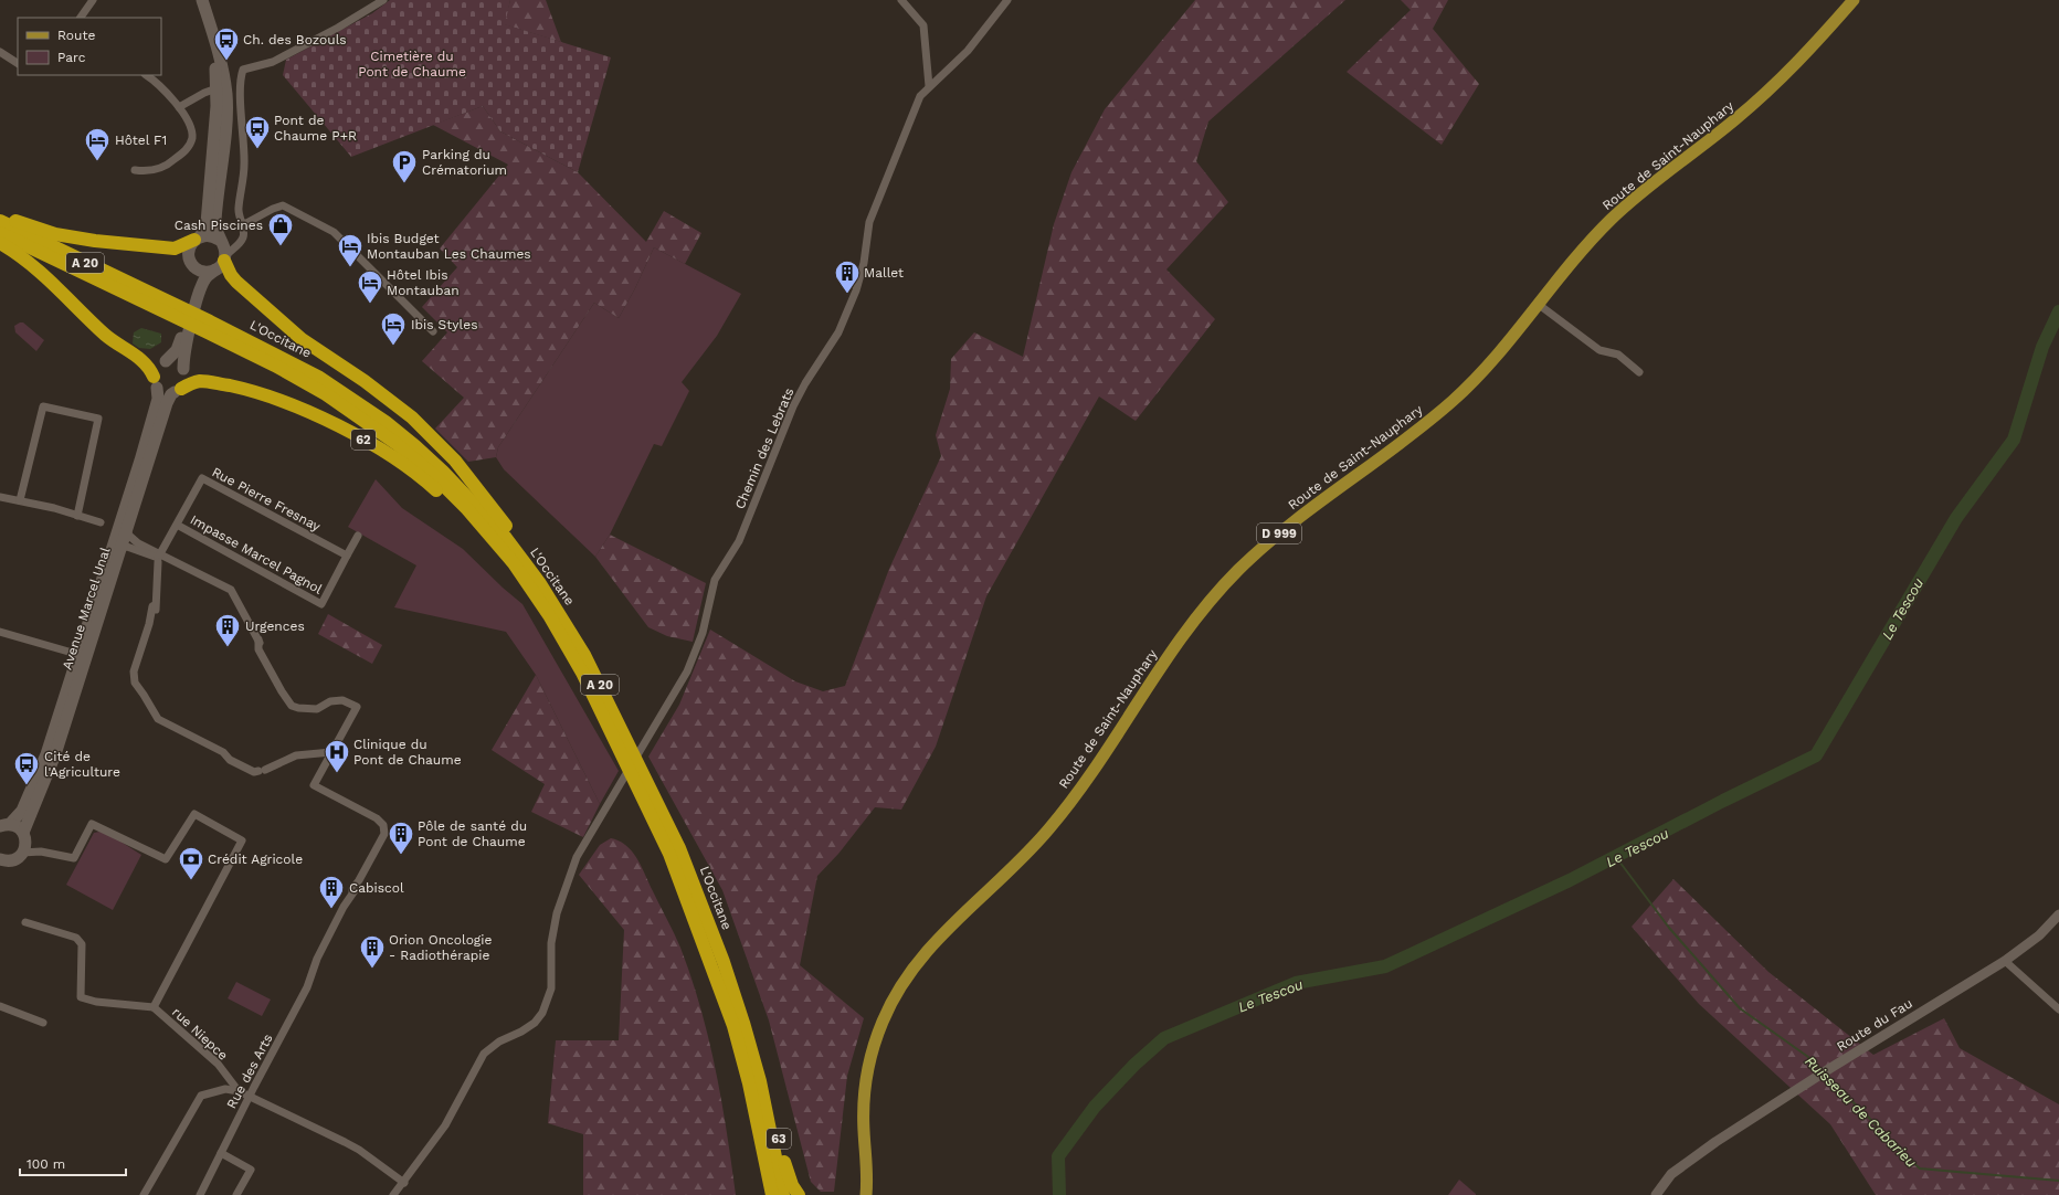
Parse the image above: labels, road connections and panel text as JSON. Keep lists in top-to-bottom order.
{
  "streets": {
    "highway": [
      "A 20",
      "L'Occitane",
      "62",
      "63"
    ],
    "main road": ["Route de Saint-Nauphary", "D 999", "Avenue Marcel Unal"],
    "street": [
      "Chemin des Lebrats",
      "Rue Pierre Fresnay",
      "Impasse Marcel Pagnol",
      "Route du Fau",
      "rue Niepce",
      "Rue des Arts"
    ]
  },
  "crossings": [
    ["L'Occitane", "62"],
    ["L'Occitane", "63"],
    ["62", "Avenue Marcel Unal"],
    ["Rue Pierre Fresnay", "Impasse Marcel Pagnol"]
  ],
  "water": ["Le Tescou", "Ruisseau de Cabarieu"],
  "parks": ["Cimetière du Pont de Chaume"],
  "places": {
    "bus stop": ["Ch. des Bozouls", "Pont de Chaume P+R", "Cité de l'Agriculture"],
    "hotel": [
      "Hôtel F1",
      "Ibis Budget Montauban Les Chaumes",
      "Hôtel Ibis Montauban",
      "Ibis Styles"
    ],
    "parking": ["Parking du Crématorium"],
    "shop": ["Cash Piscines"],
    "building": [
      "Mallet",
      "Urgences",
      "Pôle de santé du Pont de Chaume",
      "Cabiscol",
      "Orion Oncologie - Radiothérapie"
    ],
    "hospital": ["Clinique du Pont de Chaume"],
    "bank": ["Crédit Agricole"]
  },
  "legend": ["Route", "Parc"],
  "scale_bar": "100 m"
}
